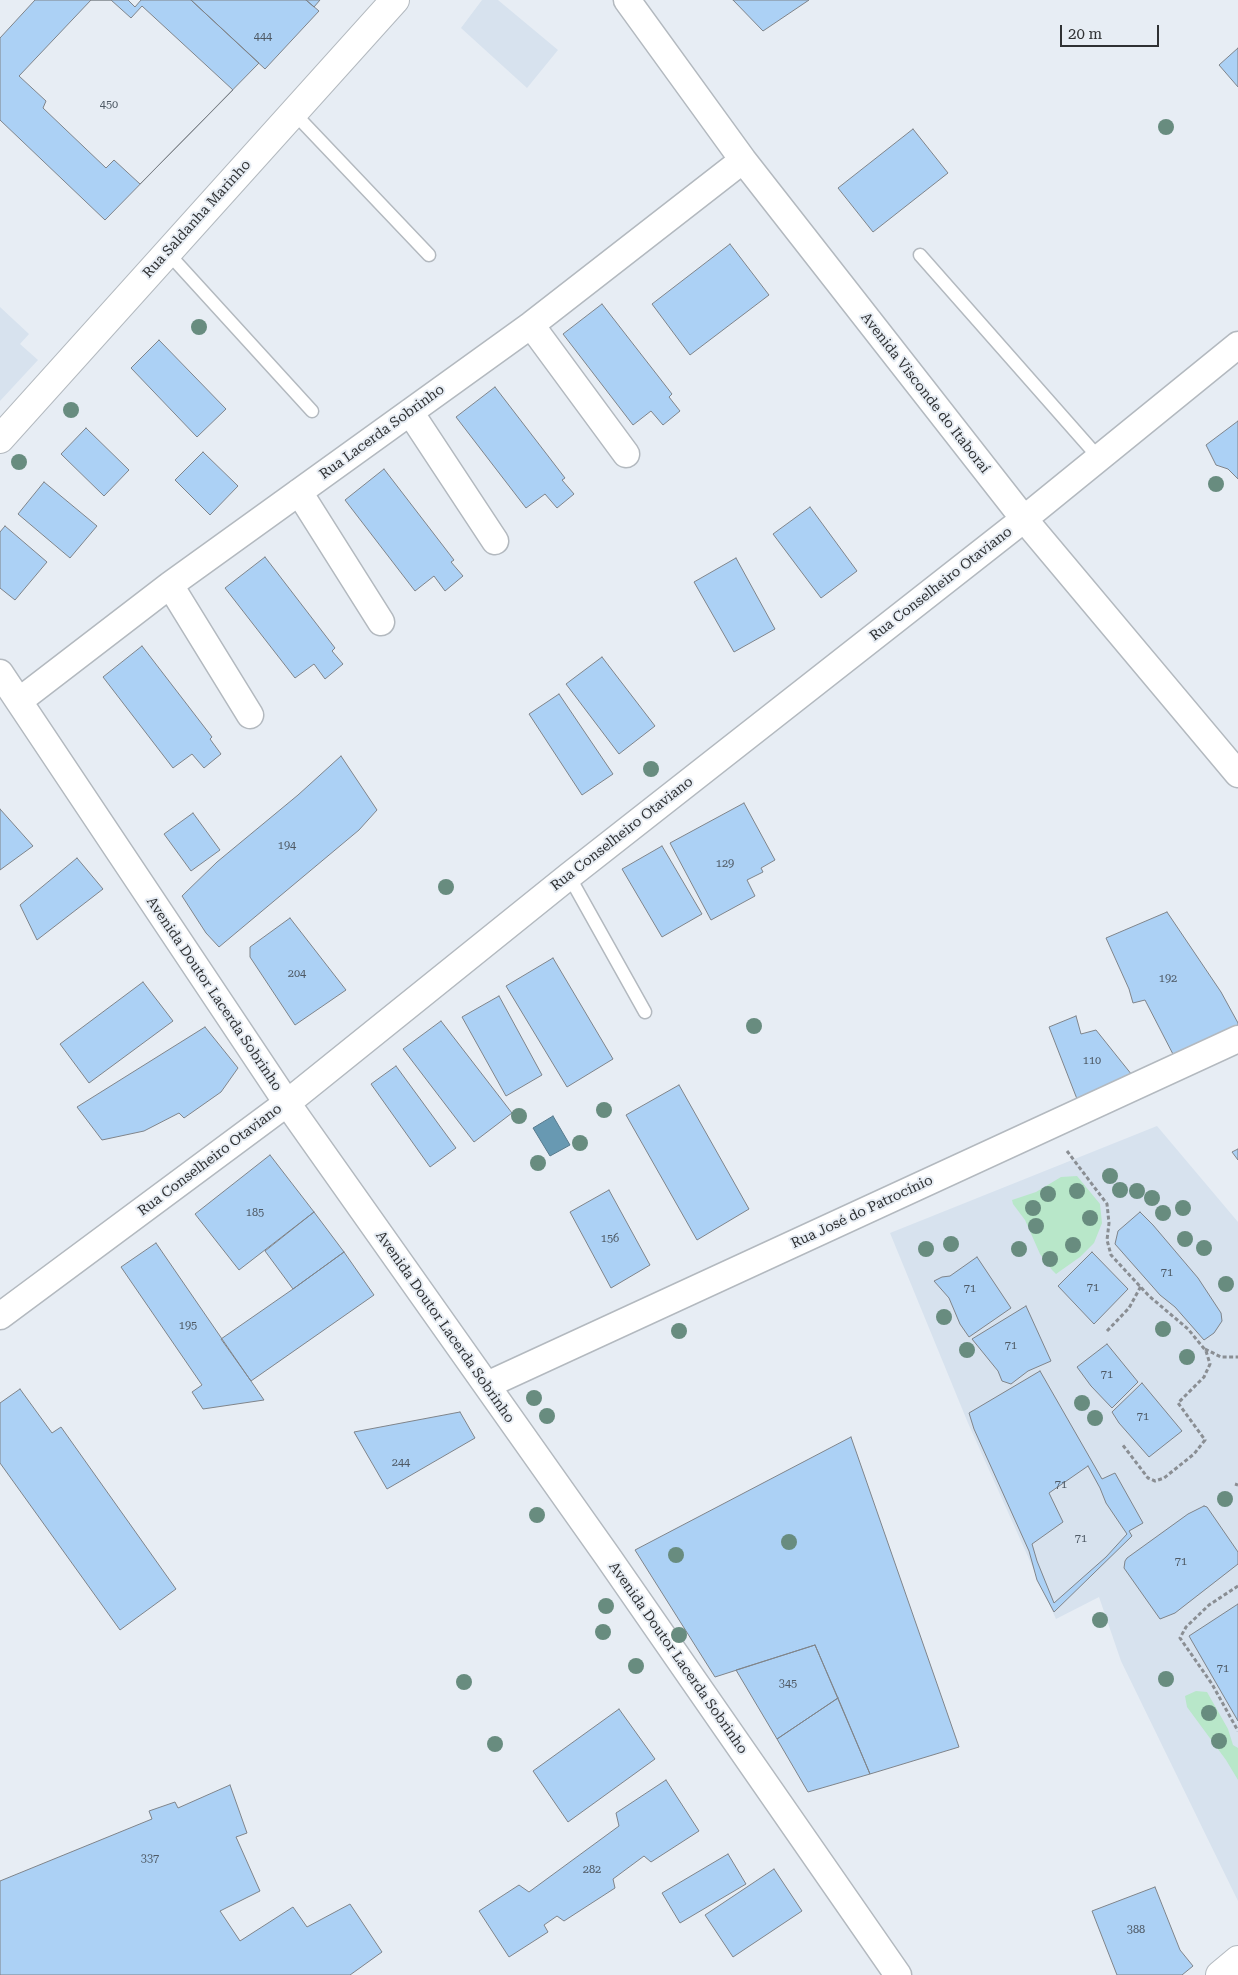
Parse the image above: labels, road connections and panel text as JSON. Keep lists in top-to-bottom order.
{
  "streets": {
    "main road": ["Rua Saldanha Marinho"],
    "street": [
      "Avenida Visconde do Itaboraí",
      "Rua Lacerda Sobrinho",
      "Rua Conselheiro Otaviano",
      "Avenida Doutor Lacerda Sobrinho",
      "Rua José do Patrocínio"
    ]
  },
  "crossings": [
    ["Avenida Visconde do Itaboraí", "Rua Lacerda Sobrinho"],
    ["Avenida Visconde do Itaboraí", "Rua Conselheiro Otaviano"],
    ["Rua Lacerda Sobrinho", "Avenida Doutor Lacerda Sobrinho"],
    ["Rua Conselheiro Otaviano", "Avenida Doutor Lacerda Sobrinho"],
    ["Avenida Doutor Lacerda Sobrinho", "Rua José do Patrocínio"]
  ],
  "house_numbers": [
    "444",
    "450",
    "194",
    "129",
    "204",
    "192",
    "110",
    "185",
    "156",
    "71",
    "71",
    "71",
    "195",
    "71",
    "71",
    "71",
    "244",
    "71",
    "71",
    "71",
    "71",
    "345",
    "337",
    "282",
    "388"
  ],
  "scale_bar": "20 m"
}
